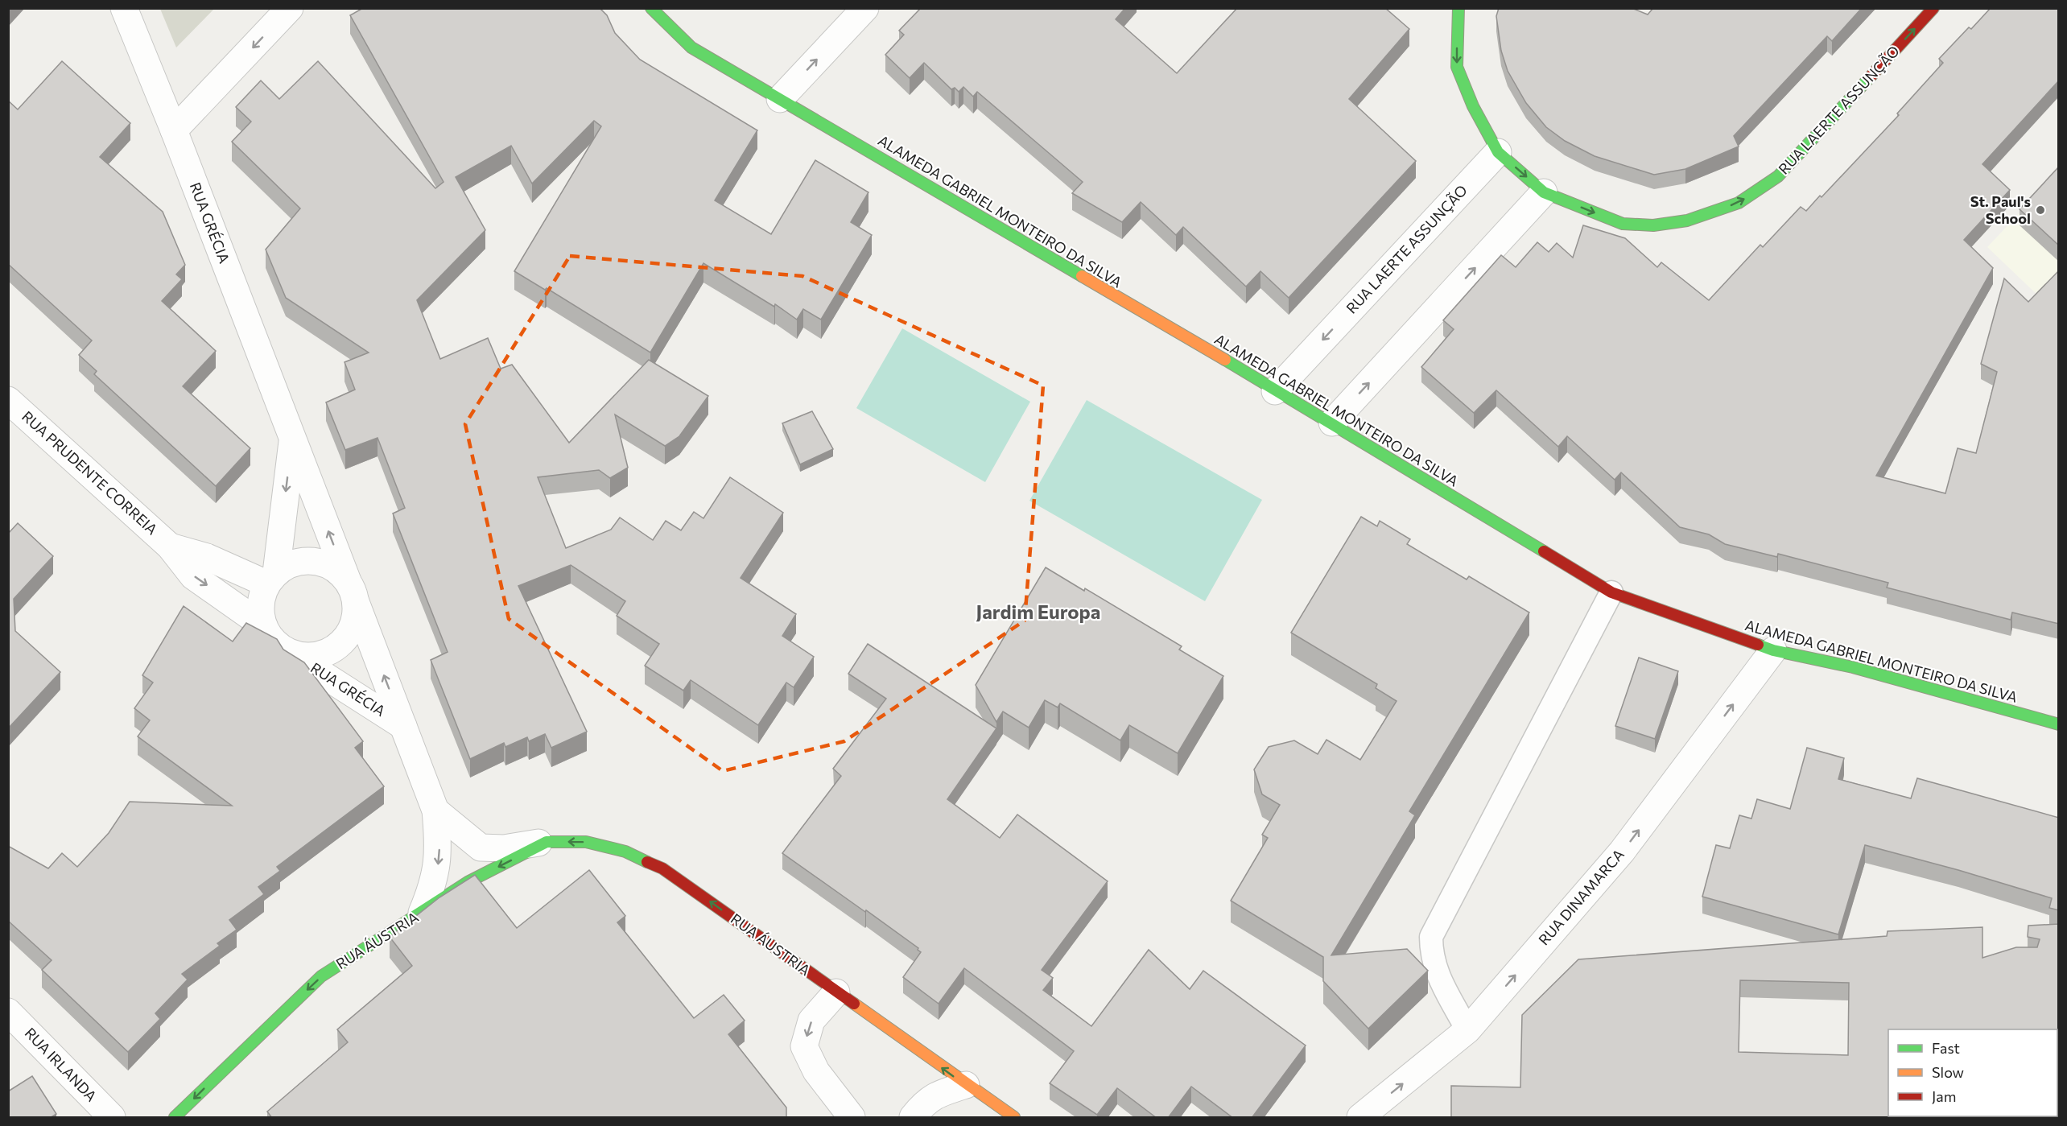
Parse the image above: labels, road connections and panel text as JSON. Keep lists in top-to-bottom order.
{
  "streets": {
    "street": [
      "RUA LAERTE ASSUNÇÃO",
      "ALAMEDA GABRIEL MONTEIRO DA SILVA",
      "RUA GRÉCIA",
      "RUA PRUDENTE CORREIA",
      "RUA DINAMARCA",
      "RUA ÁUSTRIA",
      "RUA IRLANDA"
    ]
  },
  "crossings": [
    ["RUA LAERTE ASSUNÇÃO", "ALAMEDA GABRIEL MONTEIRO DA SILVA"],
    ["ALAMEDA GABRIEL MONTEIRO DA SILVA", "RUA DINAMARCA"],
    ["RUA GRÉCIA", "RUA PRUDENTE CORREIA"],
    ["RUA GRÉCIA", "RUA ÁUSTRIA"]
  ],
  "one_way": ["RUA DINAMARCA", "RUA ÁUSTRIA"],
  "districts": ["Jardim Europa"],
  "places": ["St. Paul's School"],
  "legend": ["Fast", "Slow", "Jam"]
}
